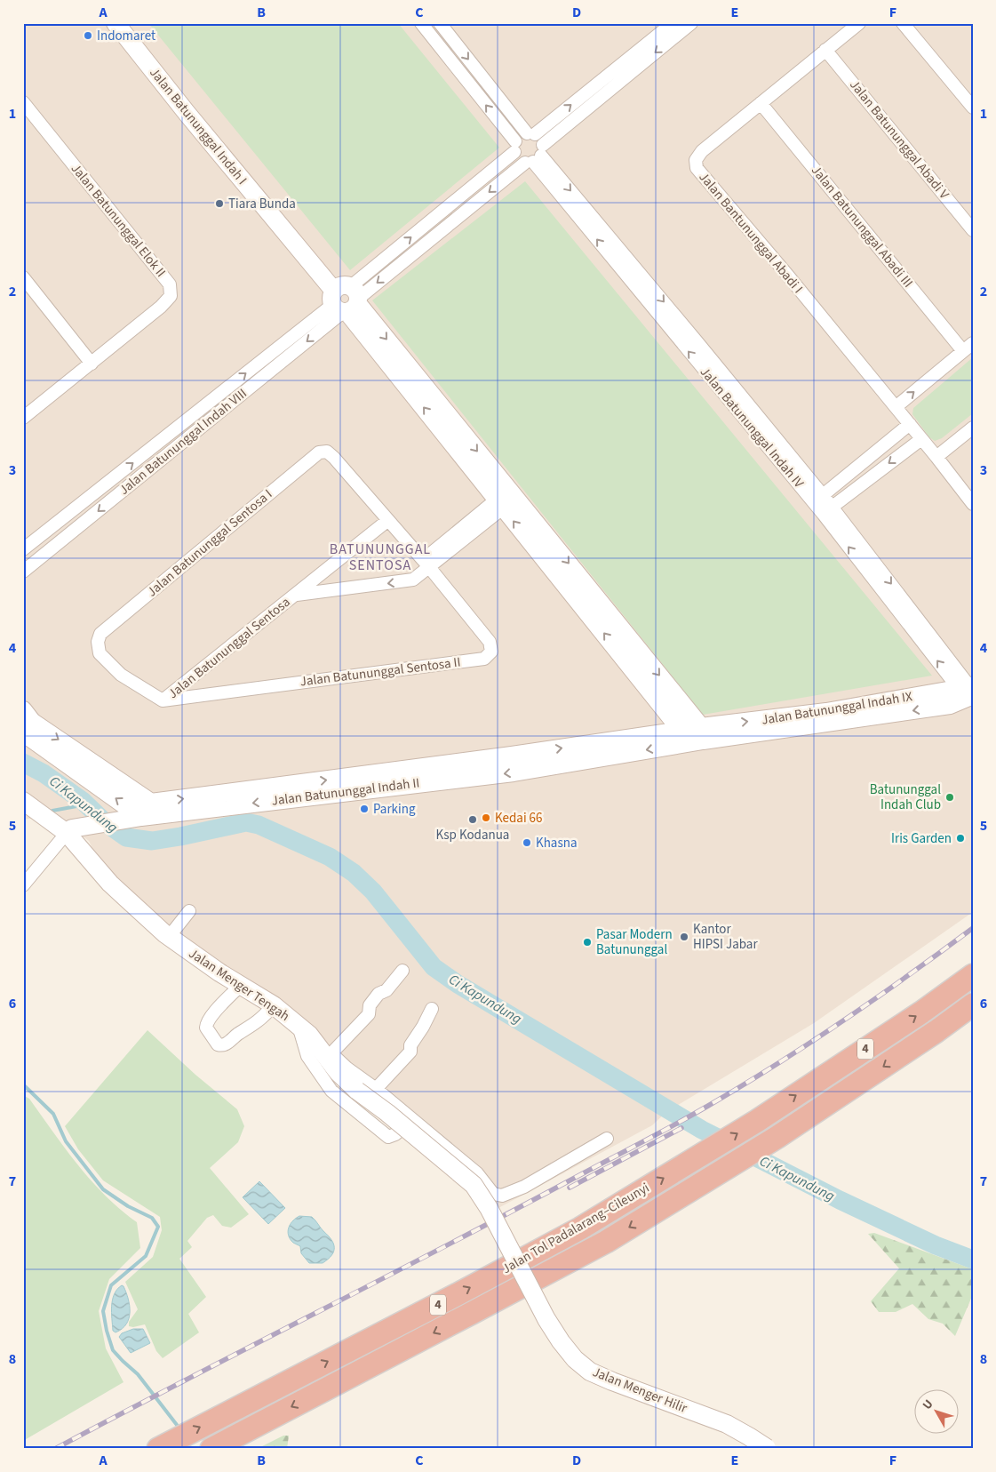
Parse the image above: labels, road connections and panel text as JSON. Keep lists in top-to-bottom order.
{
  "streets": {
    "highway": ["4", "Jalan Tol Padalarang–Cileunyi"],
    "street": [
      "Jalan Batununggal Indah I",
      "Jalan Batununggal Abadi V",
      "Jalan Batununggal Elok II",
      "Jalan Batununggal Abadi III",
      "Jalan Bantununggal Abadi I",
      "Jalan Batununggal Indah IV",
      "Jalan Batununggal Indah VIII",
      "Jalan Batununggal Sentosa I",
      "Jalan Batununggal Sentosa",
      "Jalan Batununggal Sentosa II",
      "Jalan Batununggal Indah IX",
      "Jalan Batununggal Indah II",
      "Jalan Menger Tengah",
      "Jalan Menger Hilir"
    ]
  },
  "crossings": [
    ["Jalan Batununggal Indah I", "Jalan Batununggal Indah VIII"],
    ["Jalan Batununggal Abadi V", "Jalan Bantununggal Abadi I"],
    ["Jalan Batununggal Abadi III", "Jalan Bantununggal Abadi I"],
    ["Jalan Batununggal Indah IV", "Jalan Batununggal Indah VIII"],
    ["Jalan Batununggal Indah IV", "Jalan Batununggal Indah IX"],
    ["Jalan Batununggal Sentosa I", "Jalan Batununggal Sentosa"],
    ["Jalan Batununggal Sentosa I", "Jalan Batununggal Sentosa II"],
    ["Jalan Batununggal Sentosa", "Jalan Batununggal Sentosa II"],
    ["Jalan Batununggal Indah IX", "Jalan Batununggal Indah II"],
    ["Jalan Batununggal Indah II", "Jalan Menger Tengah"],
    ["Jalan Menger Tengah", "Jalan Menger Hilir"]
  ],
  "districts": ["BATUNUNGGAL SENTOSA"],
  "water": ["Ci Kapundung"],
  "places": [
    "Indomaret",
    "Tiara Bunda",
    "Batununggal Indah Club",
    "Parking",
    "Kedai 66",
    "Ksp Kodanua",
    "Iris Garden",
    "Khasna",
    "Kantor HIPSI Jabar",
    "Pasar Modern Batununggal"
  ],
  "north": "top left",
  "grid": {
    "columns": [
      "A",
      "B",
      "C",
      "D",
      "E",
      "F"
    ],
    "rows": [
      "1",
      "2",
      "3",
      "4",
      "5",
      "6",
      "7",
      "8"
    ]
  }
}
